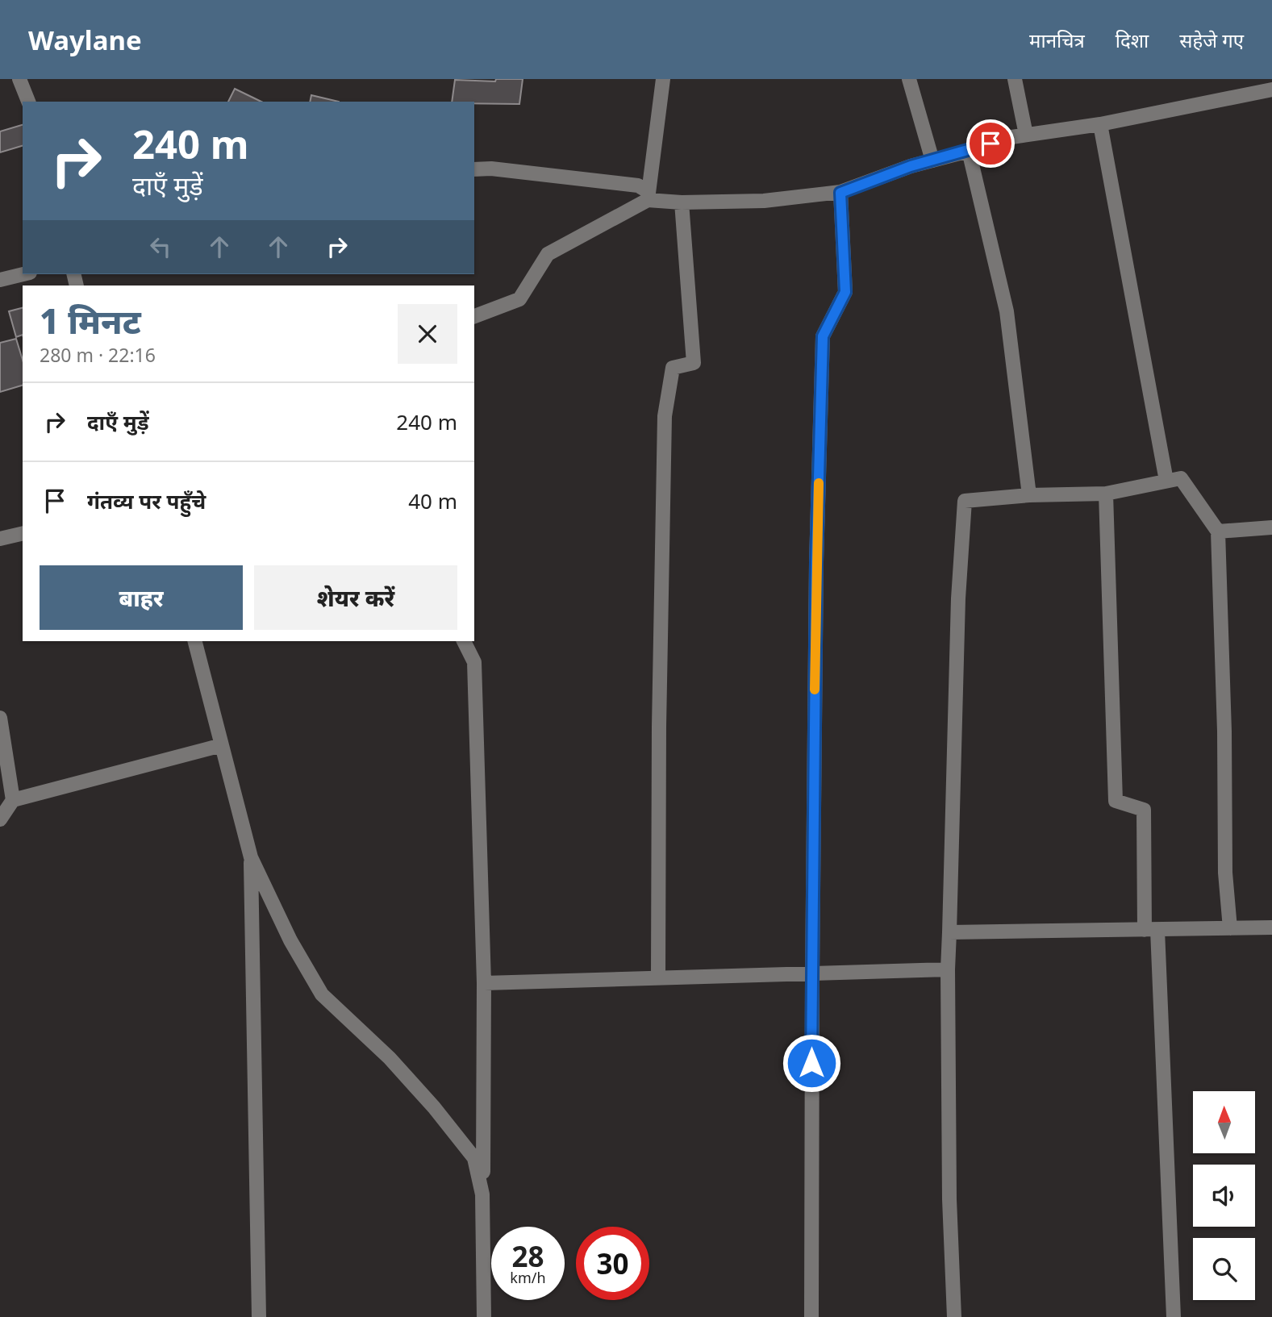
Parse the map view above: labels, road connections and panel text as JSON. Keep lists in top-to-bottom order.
{
  "north": "top",
  "page": {
    "header": "Waylane",
    "nav": ["मानचित्र", "दिशा", "सहेजे गए"],
    "turn": ["240 m", "दाएँ मुड़ें"],
    "heading": ["1 मिनट", "280 m · 22:16"],
    "list": [
      {
        "name": "दाएँ मुड़ें",
        "value": "240 m"
      },
      {
        "name": "गंतव्य पर पहुँचे",
        "value": "40 m"
      }
    ],
    "buttons": ["बाहर", "शेयर करें"],
    "speed": "28 km/h",
    "limit": "30"
  }
}
